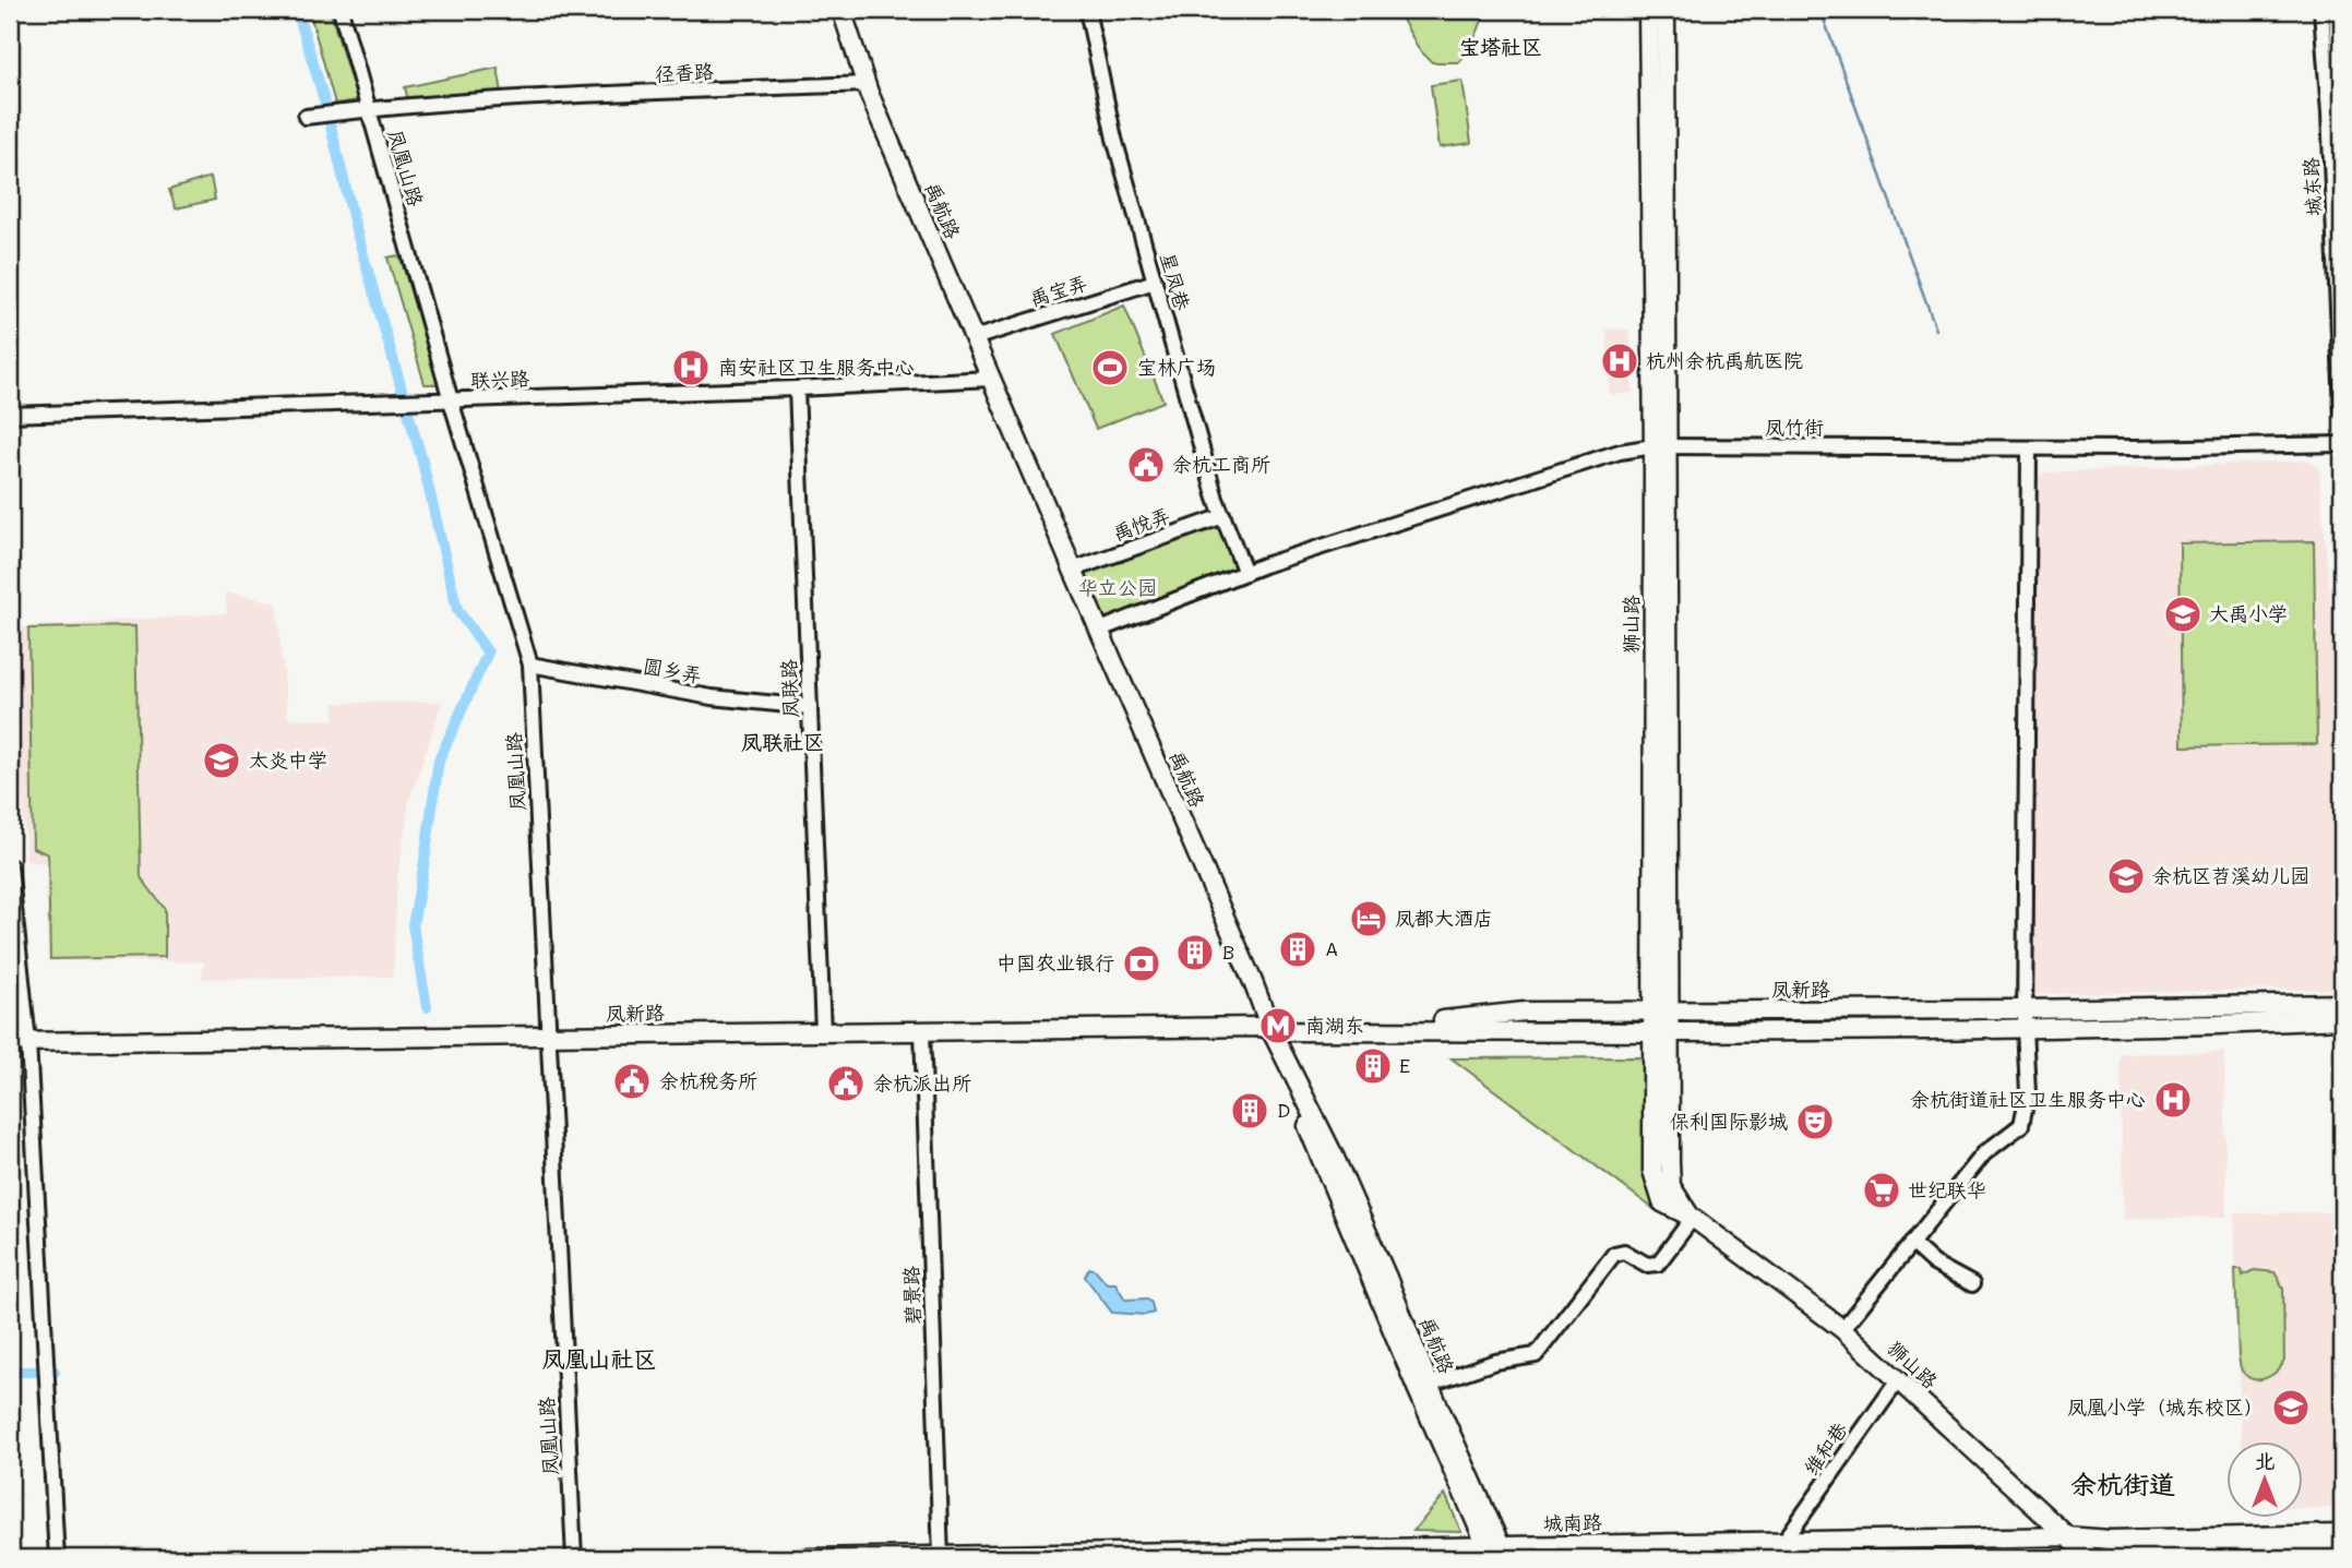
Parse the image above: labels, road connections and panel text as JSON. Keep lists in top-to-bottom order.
{
  "streets": {
    "main road": [
      "禹航路",
      "狮山路",
      "凤新路",
      "城南路"
    ],
    "street": [
      "径香路",
      "凤凰山路",
      "城东路",
      "星凤巷",
      "禹宝弄",
      "联兴路",
      "凤竹街",
      "禹悦弄",
      "圆乡弄",
      "凤联路",
      "碧景路",
      "维和巷"
    ]
  },
  "crossings": [
    ["径香路", "凤凰山路"],
    ["径香路", "禹航路"],
    ["凤凰山路", "联兴路"],
    ["凤凰山路", "圆乡弄"],
    ["凤凰山路", "凤新路"],
    ["禹航路", "禹宝弄"],
    ["禹航路", "联兴路"],
    ["禹航路", "凤竹街"],
    ["禹航路", "禹悦弄"],
    ["禹航路", "凤新路"],
    ["禹航路", "城南路"],
    ["星凤巷", "禹宝弄"],
    ["星凤巷", "凤竹街"],
    ["星凤巷", "禹悦弄"],
    ["联兴路", "凤联路"],
    ["凤竹街", "狮山路"],
    ["狮山路", "凤新路"],
    ["狮山路", "维和巷"],
    ["狮山路", "城南路"],
    ["圆乡弄", "凤联路"],
    ["凤联路", "凤新路"],
    ["凤新路", "碧景路"],
    ["碧景路", "城南路"],
    ["维和巷", "城南路"]
  ],
  "districts": [
    "宝塔社区",
    "凤联社区",
    "凤凰山社区",
    "余杭街道"
  ],
  "parks": ["华立公园"],
  "places": {
    "hospital": ["杭州余杭禹航医院", "南安社区卫生服务中心", "余杭街道社区卫生服务中心"],
    "sports": ["宝林广场"],
    "public building": ["余杭工商所", "余杭税务所", "余杭派出所"],
    "school or university": [
      "大禹小学",
      "太炎中学",
      "余杭区苕溪幼儿园",
      "凤凰小学（城东校区）"
    ],
    "hotel": ["凤都大酒店"],
    "building": [
      "A",
      "B",
      "E",
      "D"
    ],
    "bank": ["中国农业银行"],
    "metro station": ["南湖东"],
    "theatre": ["保利国际影城"],
    "supermarket": ["世纪联华"]
  },
  "north": "top"
}
